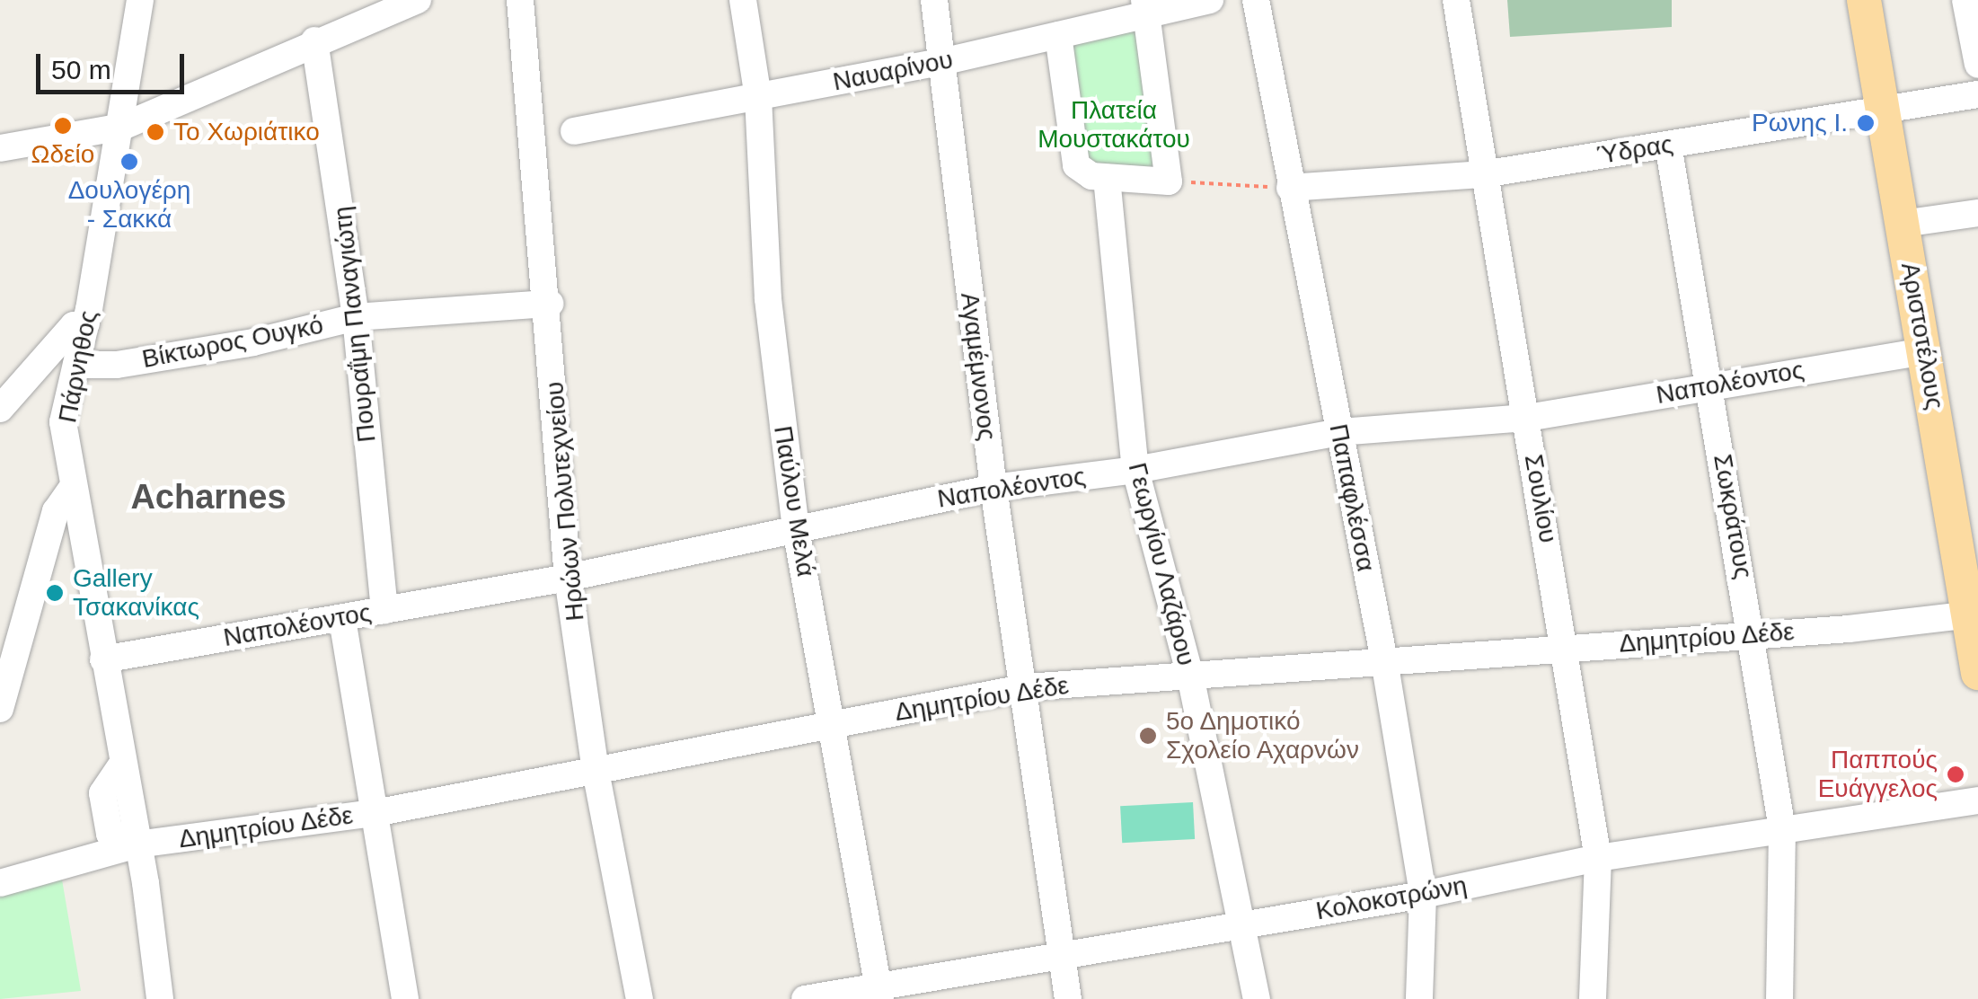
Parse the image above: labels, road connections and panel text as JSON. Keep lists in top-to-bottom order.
{
  "streets": {
    "main road": ["Αριστοτέλους"],
    "street": [
      "Ναυαρίνου",
      "Ύδρας",
      "Πουραΐμη Παναγιώτη",
      "Βίκτωρος Ουγκό",
      "Πάρνηθος",
      "Αγαμέμνονος",
      "Ναπολέοντος",
      "Παπαφλέσσα",
      "Σουλίου",
      "Ηρώων Πολυτεχνείου",
      "Παύλου Μελά",
      "Σωκράτους",
      "Γεωργίου Λαζάρου",
      "Δημητρίου Δέδε",
      "Κολοκοτρώνη"
    ]
  },
  "crossings": [
    ["Ναυαρίνου", "Αγαμέμνονος"],
    ["Ναυαρίνου", "Παύλου Μελά"],
    ["Ύδρας", "Αριστοτέλους"],
    ["Ύδρας", "Παπαφλέσσα"],
    ["Ύδρας", "Σουλίου"],
    ["Ύδρας", "Σωκράτους"],
    ["Πουραΐμη Παναγιώτη", "Βίκτωρος Ουγκό"],
    ["Πουραΐμη Παναγιώτη", "Ναπολέοντος"],
    ["Αριστοτέλους", "Ναπολέοντος"],
    ["Αριστοτέλους", "Δημητρίου Δέδε"],
    ["Βίκτωρος Ουγκό", "Πάρνηθος"],
    ["Βίκτωρος Ουγκό", "Ηρώων Πολυτεχνείου"],
    ["Πάρνηθος", "Ναπολέοντος"],
    ["Πάρνηθος", "Δημητρίου Δέδε"],
    ["Αγαμέμνονος", "Ναπολέοντος"],
    ["Αγαμέμνονος", "Δημητρίου Δέδε"],
    ["Αγαμέμνονος", "Κολοκοτρώνη"],
    ["Ναπολέοντος", "Παπαφλέσσα"],
    ["Ναπολέοντος", "Σουλίου"],
    ["Ναπολέοντος", "Ηρώων Πολυτεχνείου"],
    ["Ναπολέοντος", "Παύλου Μελά"],
    ["Ναπολέοντος", "Σωκράτους"],
    ["Ναπολέοντος", "Γεωργίου Λαζάρου"],
    ["Παπαφλέσσα", "Δημητρίου Δέδε"],
    ["Παπαφλέσσα", "Κολοκοτρώνη"],
    ["Σουλίου", "Δημητρίου Δέδε"],
    ["Σουλίου", "Κολοκοτρώνη"],
    ["Ηρώων Πολυτεχνείου", "Δημητρίου Δέδε"],
    ["Παύλου Μελά", "Δημητρίου Δέδε"],
    ["Παύλου Μελά", "Κολοκοτρώνη"],
    ["Σωκράτους", "Δημητρίου Δέδε"],
    ["Σωκράτους", "Κολοκοτρώνη"],
    ["Γεωργίου Λαζάρου", "Δημητρίου Δέδε"],
    ["Γεωργίου Λαζάρου", "Κολοκοτρώνη"]
  ],
  "districts": ["Acharnes"],
  "parks": ["Πλατεία Μουστακάτου"],
  "places": [
    "Ρωνης Ι.",
    "Ωδείο",
    "Το Χωριάτικο",
    "Δουλογέρη - Σακκά",
    "Gallery Τσακανίκας",
    "5ο Δημοτικό Σχολείο Αχαρνών",
    "Παππούς Ευάγγελος"
  ],
  "scale_bar": "50 m"
}
